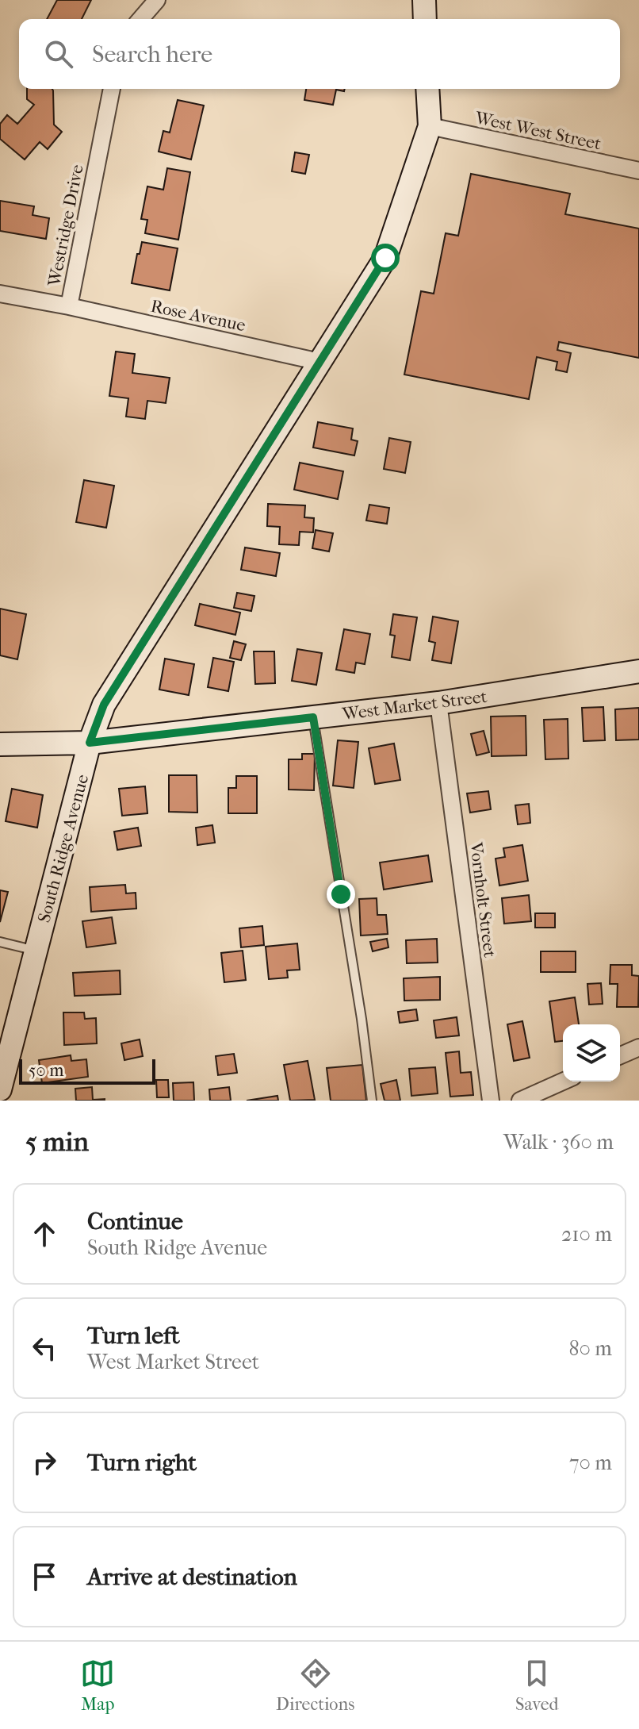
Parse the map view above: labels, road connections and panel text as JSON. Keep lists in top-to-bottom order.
{
  "streets": {
    "street": [
      "West West Street",
      "Westridge Drive",
      "Rose Avenue",
      "West Market Street",
      "South Ridge Avenue",
      "Vornholt Street"
    ]
  },
  "crossings": [
    ["West West Street", "South Ridge Avenue"],
    ["Westridge Drive", "Rose Avenue"],
    ["Rose Avenue", "South Ridge Avenue"],
    ["West Market Street", "South Ridge Avenue"],
    ["West Market Street", "Vornholt Street"]
  ],
  "scale_bar": "50 m",
  "page": {
    "search": "Search here",
    "scale": "50 m",
    "heading": ["5 min", "Walk · 360 m"],
    "list": [
      ["Continue", "South Ridge Avenue", "210 m"],
      ["Turn left", "West Market Street", "80 m"],
      ["Turn right", "70 m"],
      "Arrive at destination"
    ],
    "nav": ["Map", "Directions", "Saved"]
  }
}
